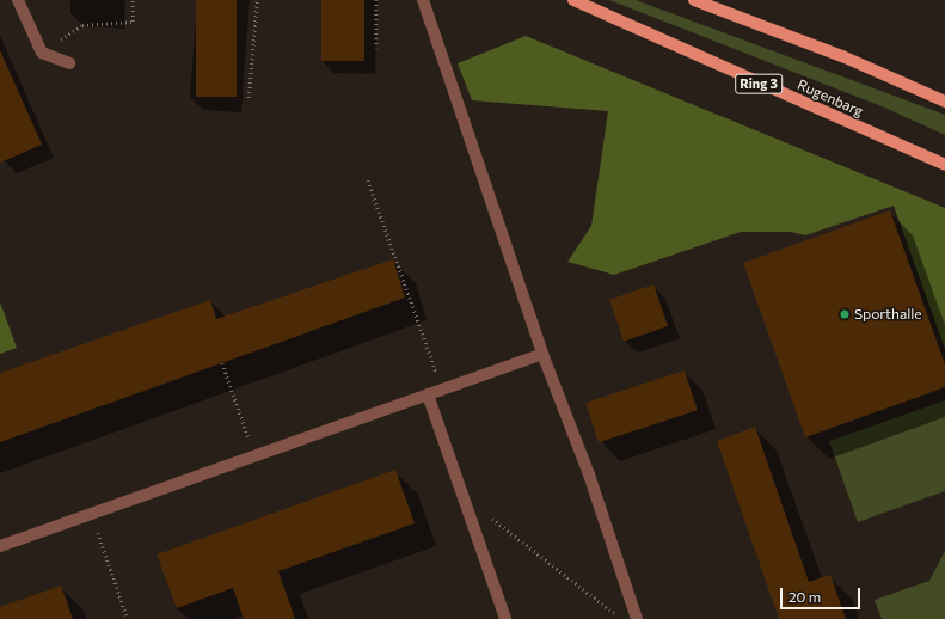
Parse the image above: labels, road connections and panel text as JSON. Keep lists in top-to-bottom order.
{
  "streets": {
    "main road": ["Ring 3", "Rugenbarg"]
  },
  "places": ["Sporthalle"],
  "scale_bar": "20 m"
}
